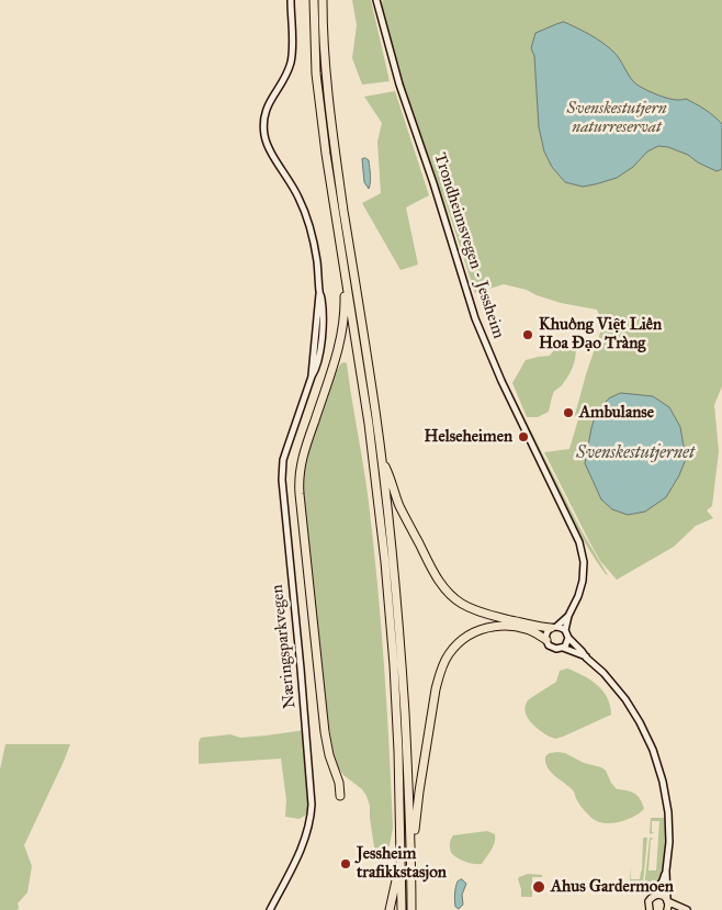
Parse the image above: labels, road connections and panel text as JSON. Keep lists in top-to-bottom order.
{
  "streets": {
    "main road": ["Trondheimsvegen - Jessheim", "Næringsparkvegen"]
  },
  "water": ["Svenskestutjernet"],
  "parks": ["Svenskestutjern naturreservat"],
  "places": [
    "Khuông Việt Liên Hoa Đạo Tràng",
    "Ambulanse",
    "Helseheimen",
    "Jessheim trafikkstasjon",
    "Ahus Gardermoen"
  ]
}
